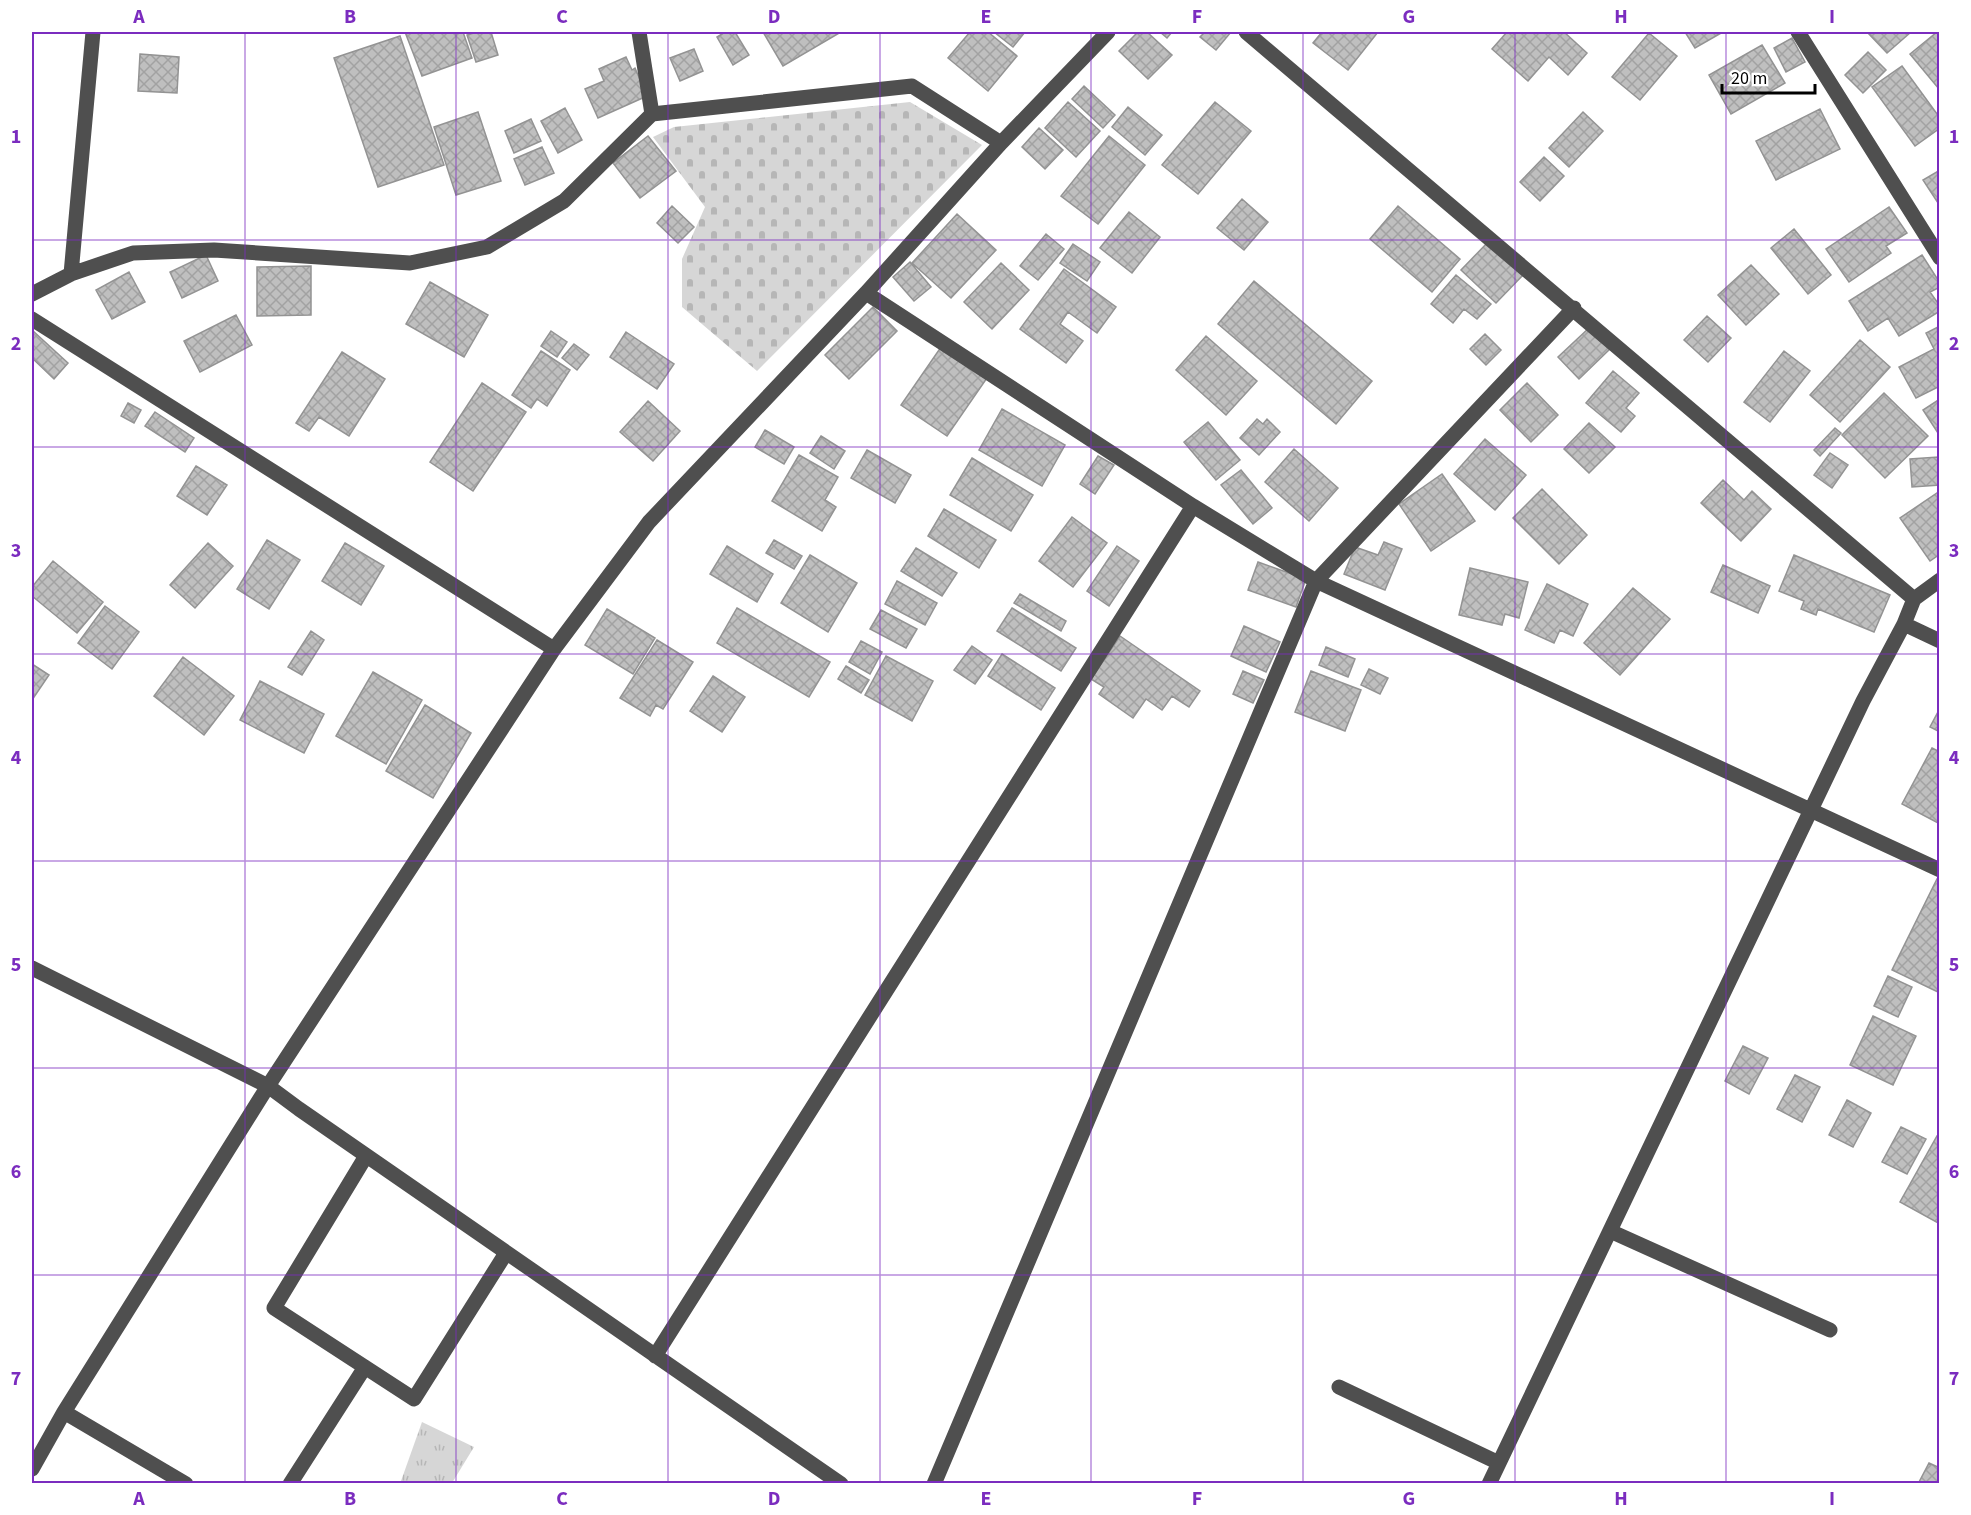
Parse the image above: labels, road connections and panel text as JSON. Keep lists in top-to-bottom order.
{
  "scale_bar": "20 m",
  "grid": {
    "columns": [
      "A",
      "B",
      "C",
      "D",
      "E",
      "F",
      "G",
      "H",
      "I"
    ],
    "rows": [
      "1",
      "2",
      "3",
      "4",
      "5",
      "6",
      "7"
    ]
  }
}
